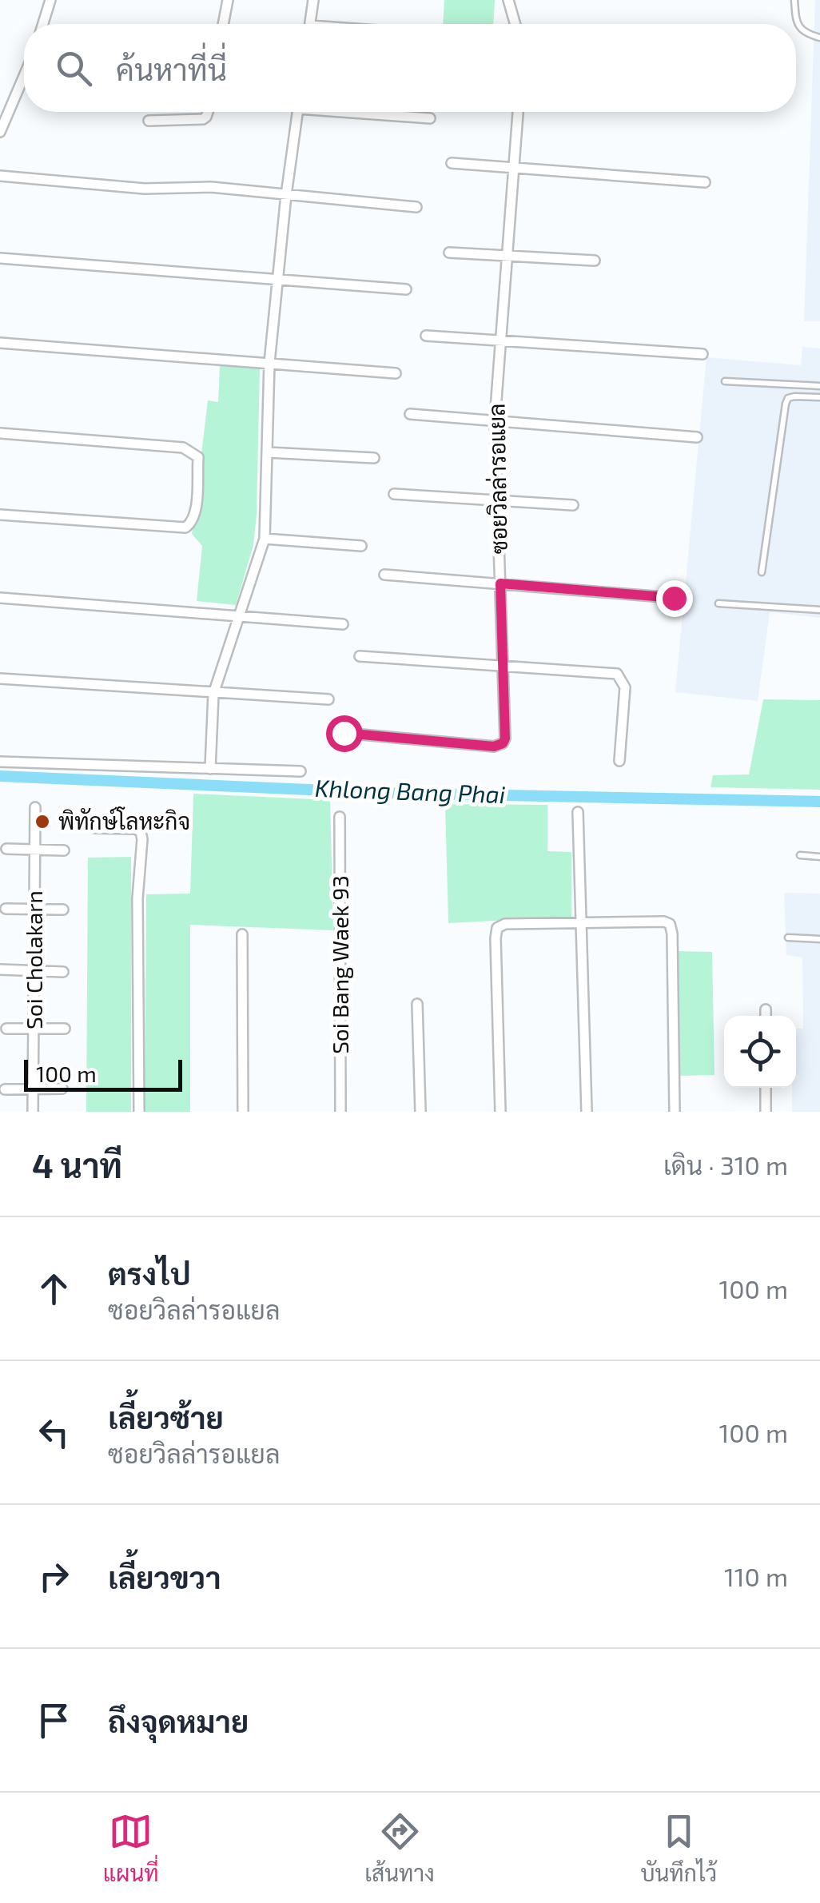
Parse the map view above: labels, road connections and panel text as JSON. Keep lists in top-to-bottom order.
{
  "streets": {
    "street": ["ซอยวิลล่ารอแยล", "Soi Cholakarn", "Soi Bang Waek 93"]
  },
  "water": ["Khlong Bang Phai"],
  "places": ["พิทักษ์โลหะกิจ"],
  "scale_bar": "100 m",
  "page": {
    "search": "ค้นหาที่นี่",
    "scale": "100 m",
    "heading": ["4 นาที", "เดิน · 310 m"],
    "list": [
      ["ตรงไป", "ซอยวิลล่ารอแยล", "100 m"],
      ["เลี้ยวซ้าย", "ซอยวิลล่ารอแยล", "100 m"],
      ["เลี้ยวขวา", "110 m"],
      "ถึงจุดหมาย"
    ],
    "nav": ["แผนที่", "เส้นทาง", "บันทึกไว้"]
  }
}
